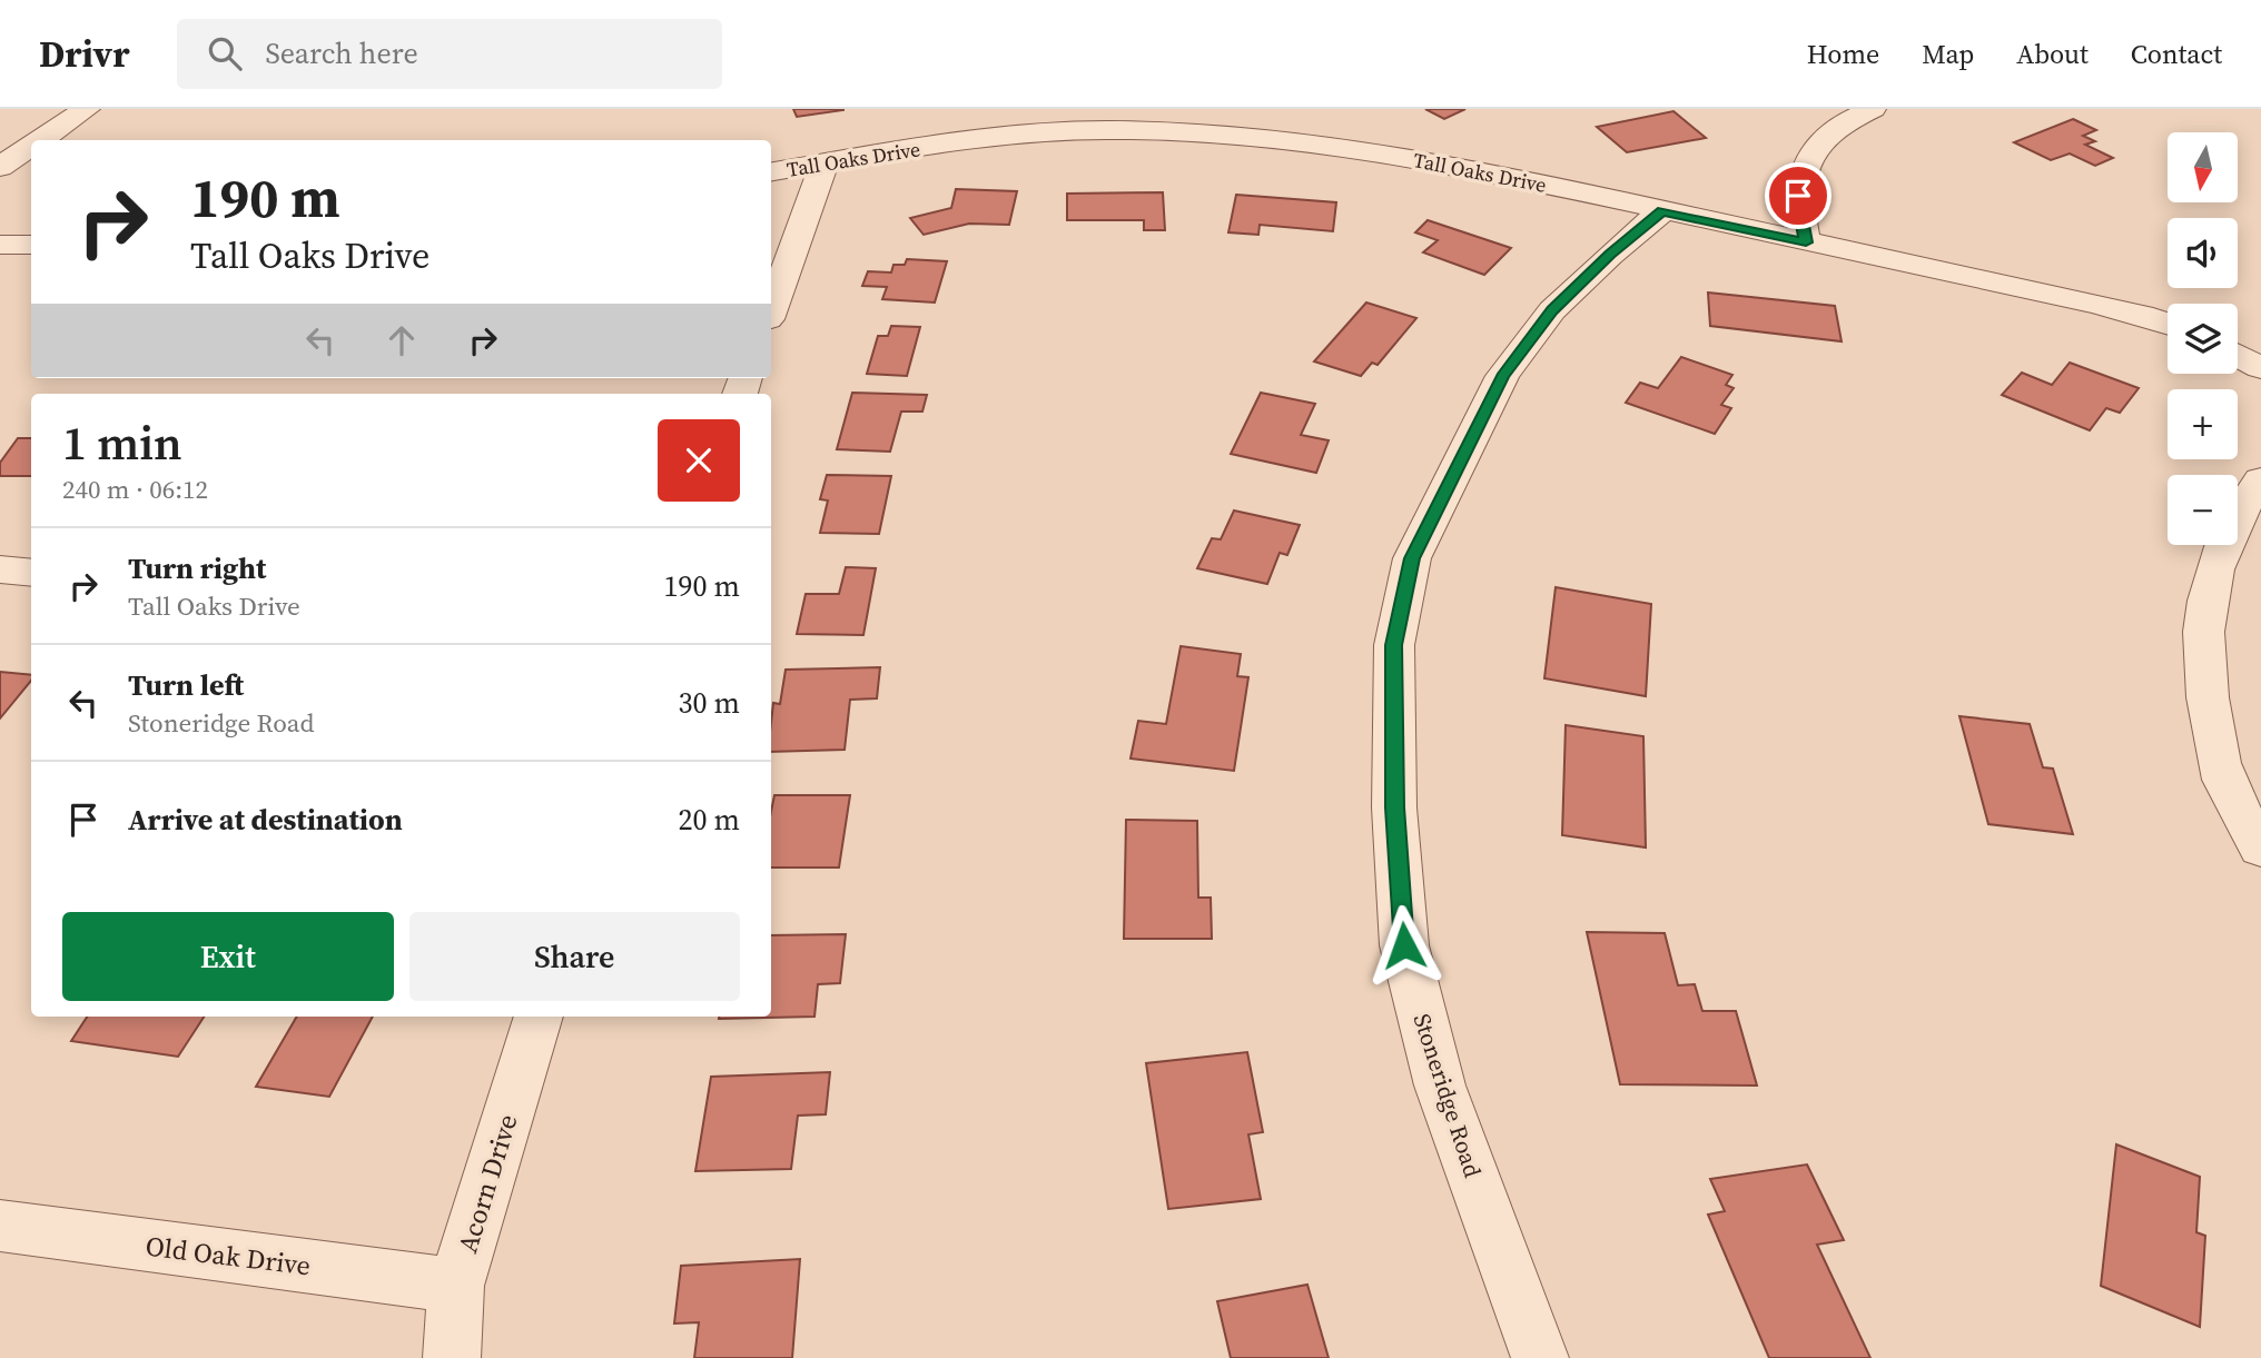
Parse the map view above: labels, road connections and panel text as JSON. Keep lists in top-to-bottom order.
{
  "streets": {
    "street": [
      "Tall Oaks Drive",
      "Stoneridge Road",
      "Acorn Drive",
      "Old Oak Drive"
    ]
  },
  "crossings": [
    ["Tall Oaks Drive", "Stoneridge Road"],
    ["Acorn Drive", "Old Oak Drive"]
  ],
  "north": "bottom",
  "page": {
    "header": "Drivr",
    "search": "Search here",
    "nav": [
      "Home",
      "Map",
      "About",
      "Contact"
    ],
    "map_buttons": ["+", "−"],
    "turn": ["190 m", "Tall Oaks Drive"],
    "heading": ["1 min", "240 m · 06:12"],
    "list": [
      {
        "name": "Turn right",
        "note": "Tall Oaks Drive",
        "value": "190 m"
      },
      {
        "name": "Turn left",
        "note": "Stoneridge Road",
        "value": "30 m"
      },
      {
        "name": "Arrive at destination",
        "value": "20 m"
      }
    ],
    "buttons": ["Exit", "Share"]
  }
}
